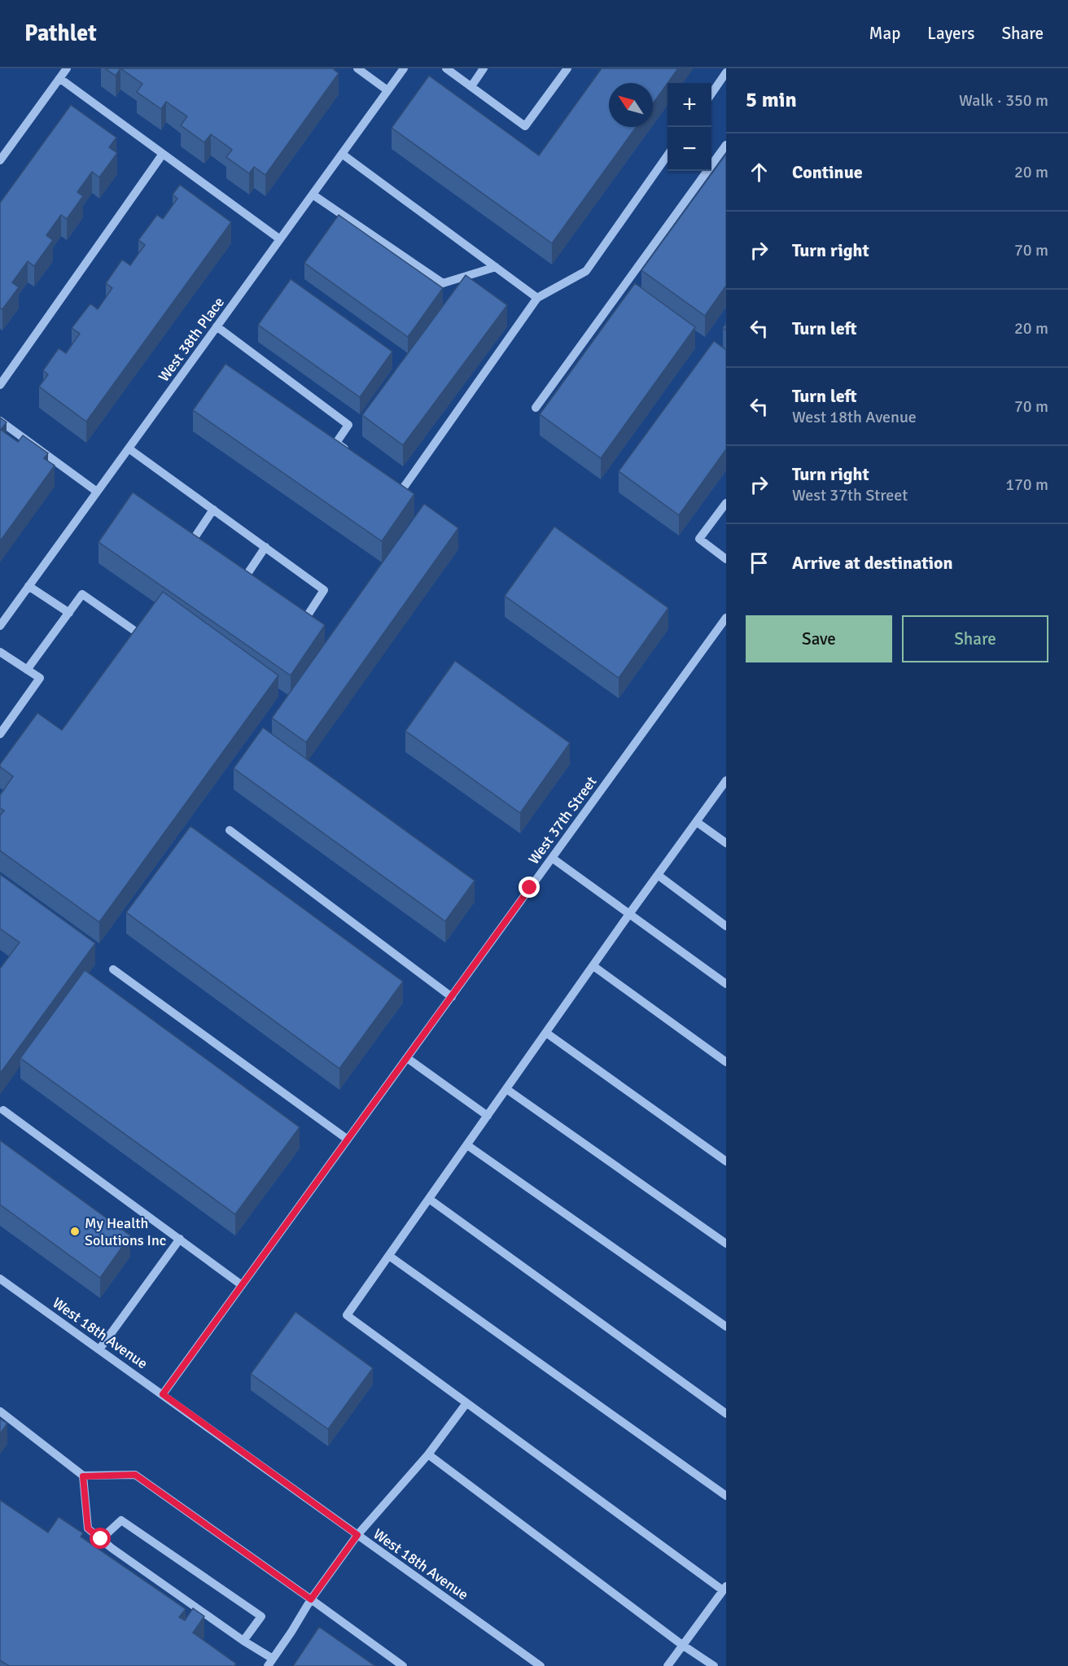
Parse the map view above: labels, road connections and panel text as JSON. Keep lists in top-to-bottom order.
{
  "streets": {
    "street": ["West 38th Place", "West 37th Street", "West 18th Avenue"]
  },
  "crossings": [
    ["West 37th Street", "West 18th Avenue"]
  ],
  "places": ["My Health Solutions Inc"],
  "north": "top left",
  "page": {
    "header": "Pathlet",
    "nav": ["Map", "Layers", "Share"],
    "heading": ["5 min", "Walk · 350 m"],
    "map_buttons": ["+", "−"],
    "list": [
      ["Continue", "20 m"],
      ["Turn right", "70 m"],
      ["Turn left", "20 m"],
      ["Turn left", "West 18th Avenue", "70 m"],
      ["Turn right", "West 37th Street", "170 m"],
      "Arrive at destination"
    ],
    "buttons": ["Save", "Share"]
  }
}
